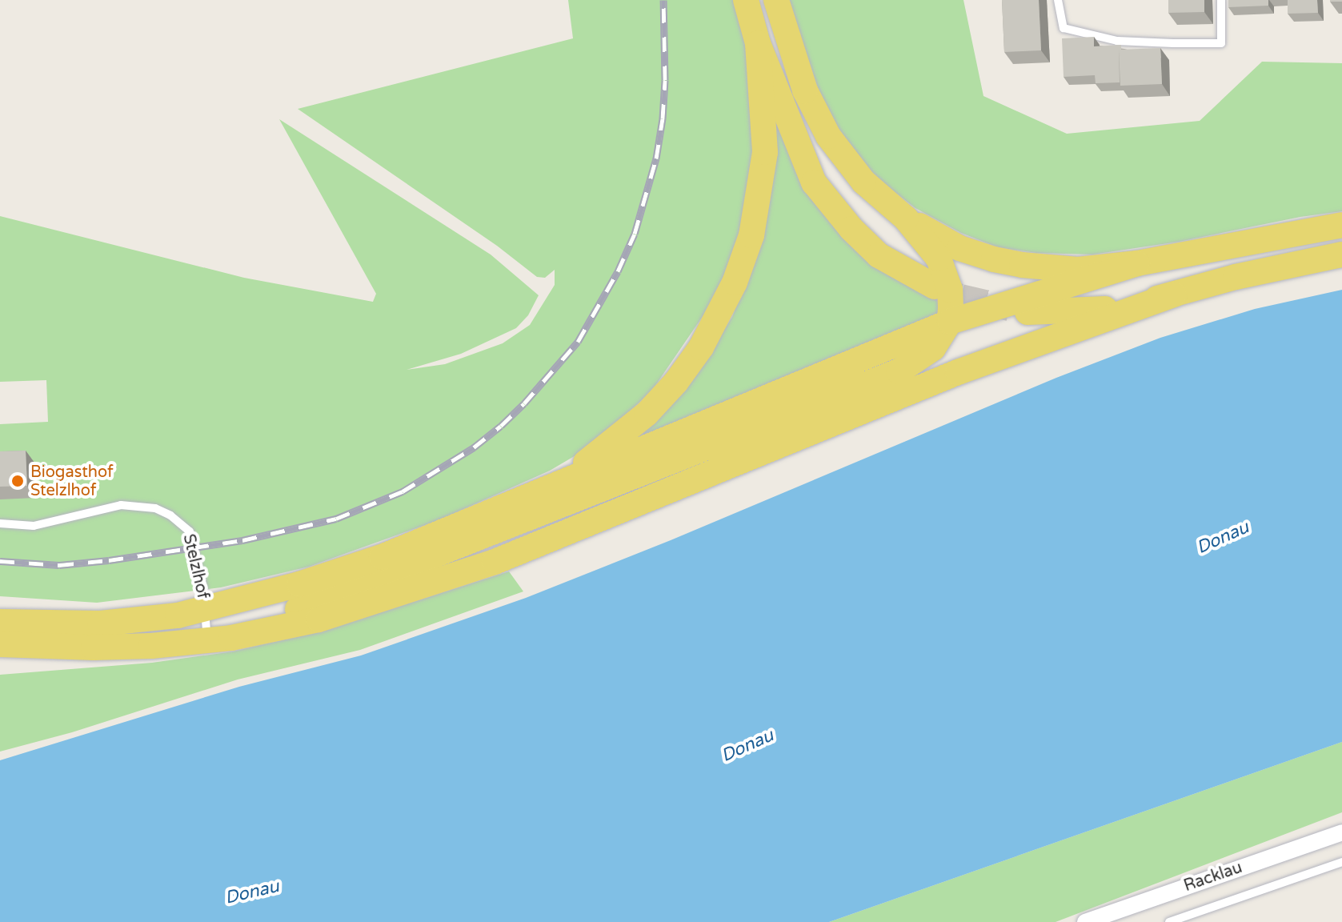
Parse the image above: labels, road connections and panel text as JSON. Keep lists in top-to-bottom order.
{
  "streets": {
    "street": ["Racklau"],
    "lane": ["Stelzlhof"]
  },
  "water": ["Donau"],
  "places": ["Biogasthof Stelzlhof"]
}
